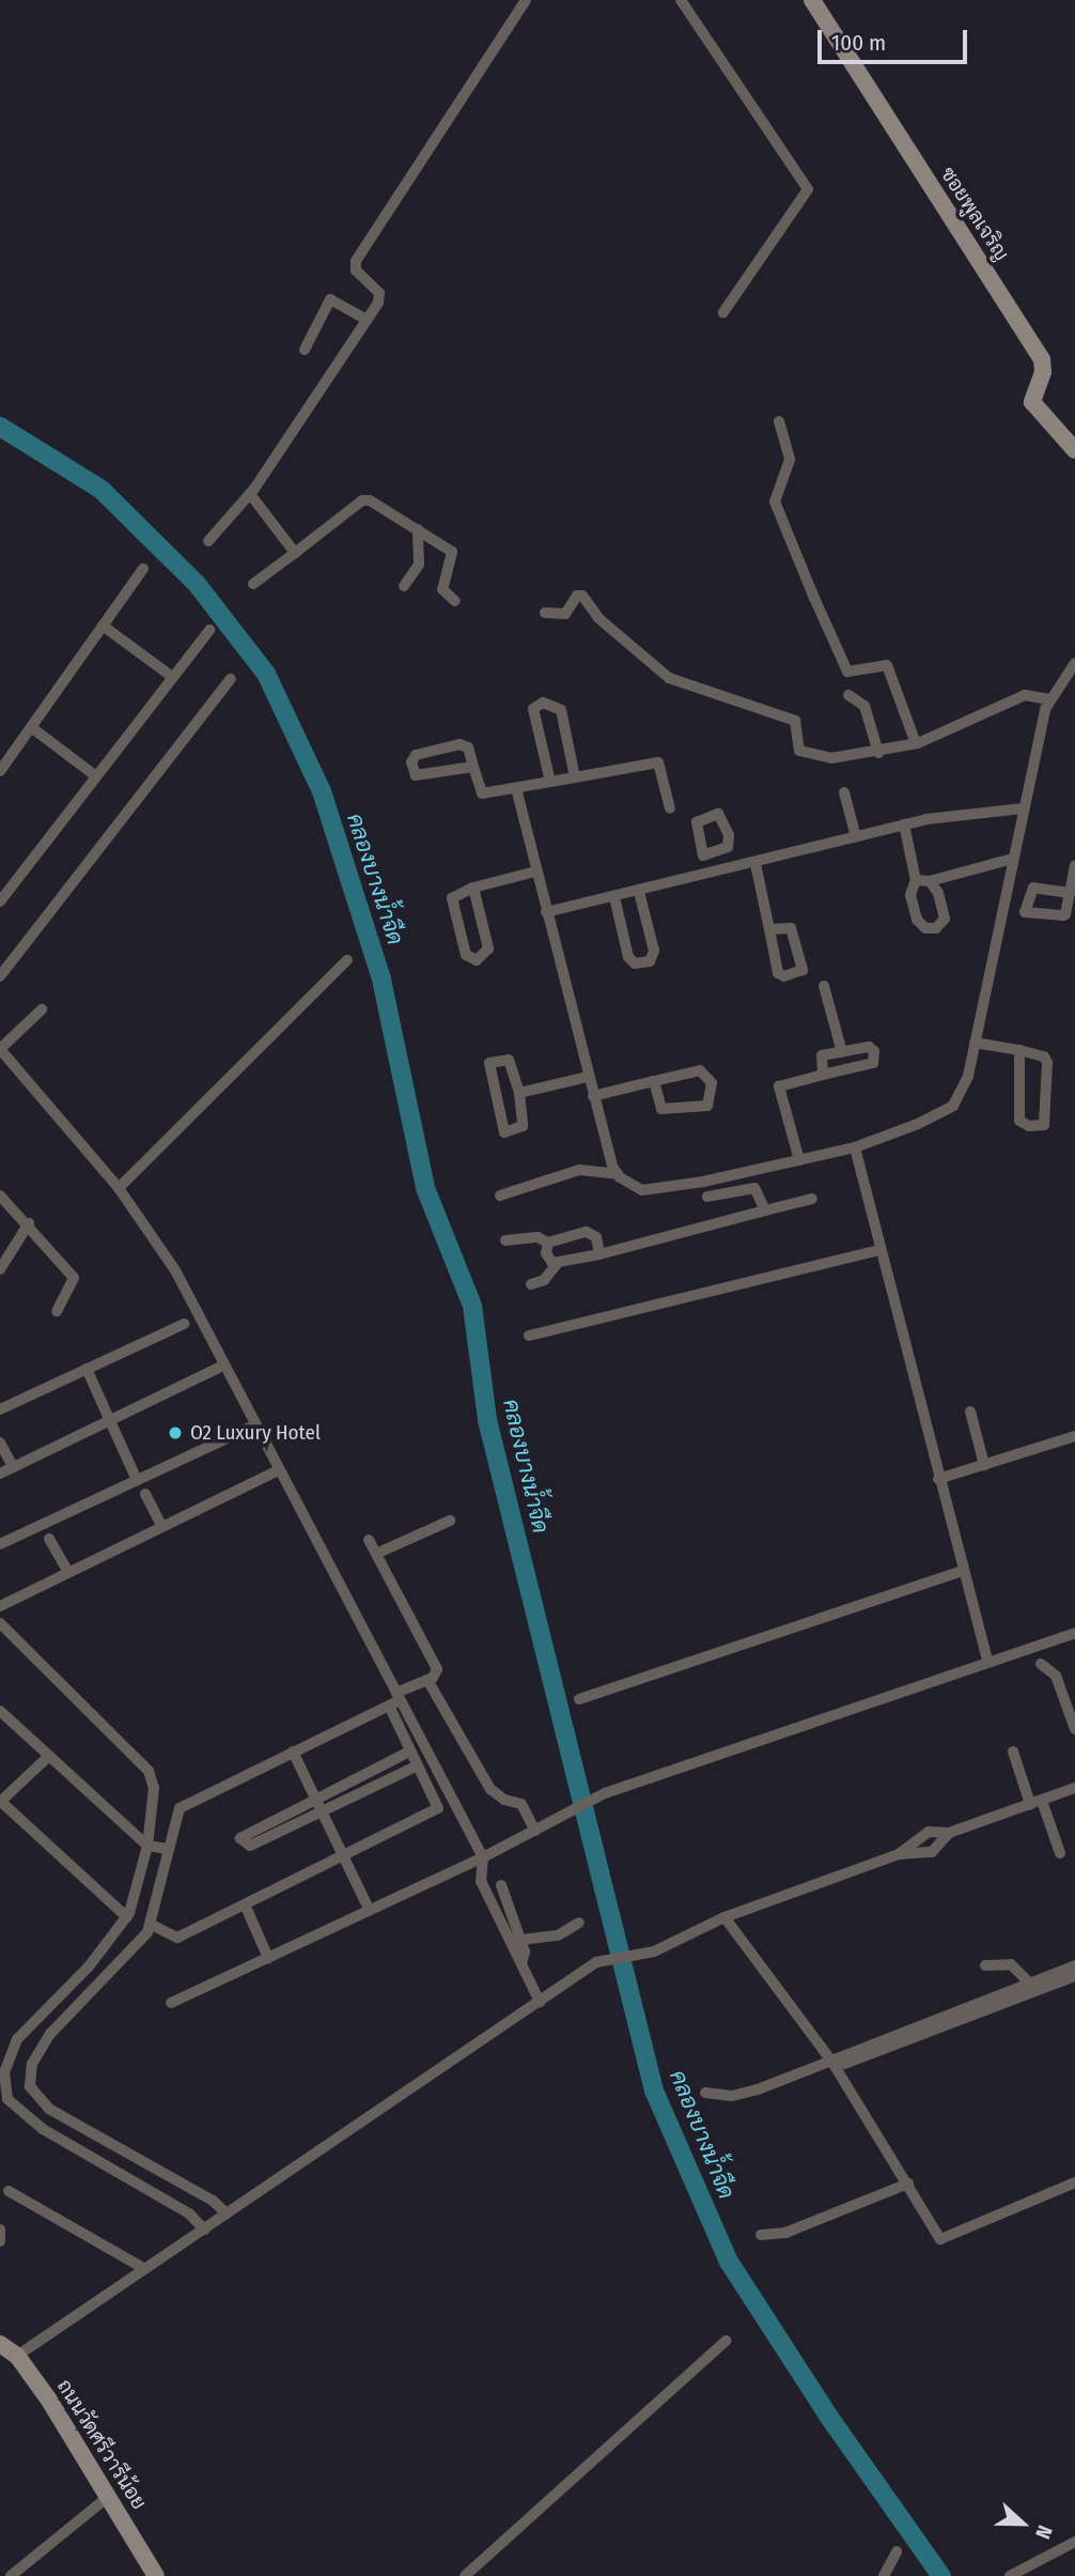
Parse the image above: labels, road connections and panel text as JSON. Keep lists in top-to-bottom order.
{
  "streets": {
    "street": ["ซอยพูลเจริญ", "ถนนวัดศรีวารีน้อย"]
  },
  "water": ["คลองบางน้ำจืด"],
  "places": ["O2 Luxury Hotel"],
  "scale_bar": "100 m",
  "north": "right"
}
